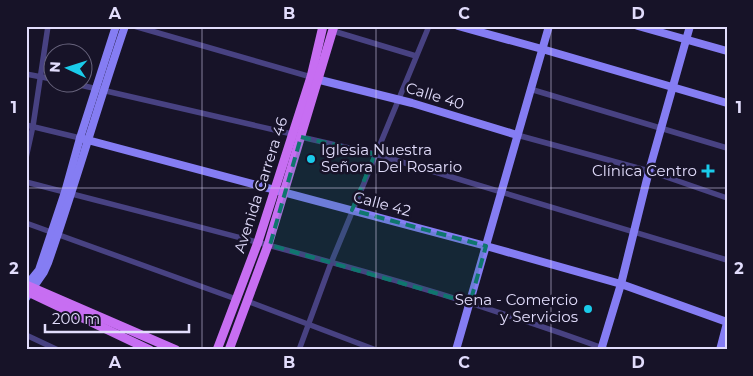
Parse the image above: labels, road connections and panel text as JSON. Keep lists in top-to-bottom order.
{
  "streets": {
    "main road": ["Avenida Carrera 46"],
    "street": ["Calle 40", "Calle 42"]
  },
  "crossings": [
    ["Calle 40", "Avenida Carrera 46"],
    ["Avenida Carrera 46", "Calle 42"]
  ],
  "places": {
    "other": ["Iglesia Nuestra Señora Del Rosario", "Sena - Comercio y Servicios"],
    "health": ["Clínica Centro"]
  },
  "scale_bar": "200 m",
  "north": "left",
  "grid": {
    "columns": [
      "A",
      "B",
      "C",
      "D"
    ],
    "rows": ["1", "2"]
  }
}
